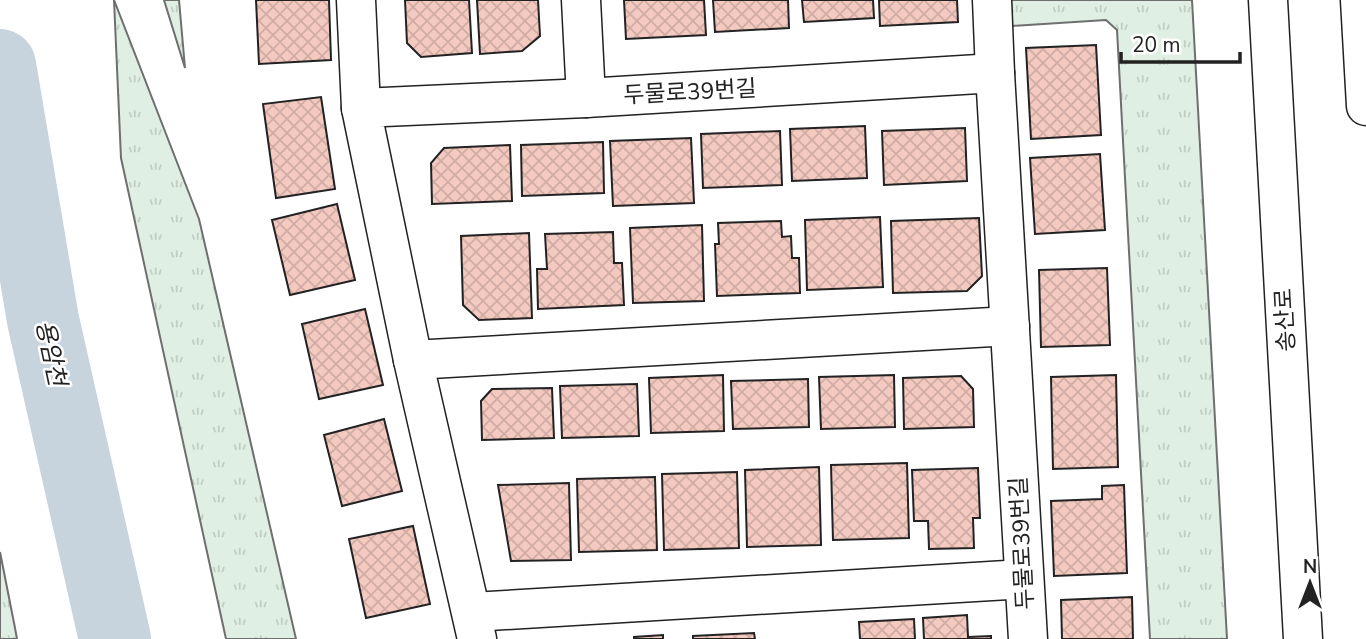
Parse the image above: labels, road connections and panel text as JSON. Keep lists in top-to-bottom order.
{
  "streets": {
    "street": ["두물로39번길", "송산로"]
  },
  "water": ["용암천"],
  "scale_bar": "20 m",
  "north": "top"
}
